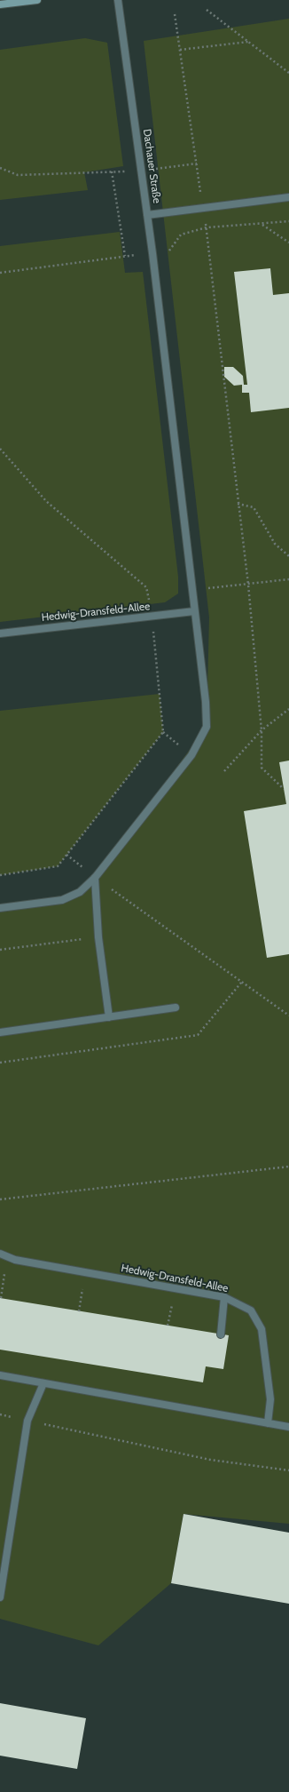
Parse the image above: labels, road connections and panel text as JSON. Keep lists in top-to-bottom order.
{
  "streets": {
    "street": ["Dachauer Straße", "Hedwig-Dransfeld-Allee"]
  }
}
